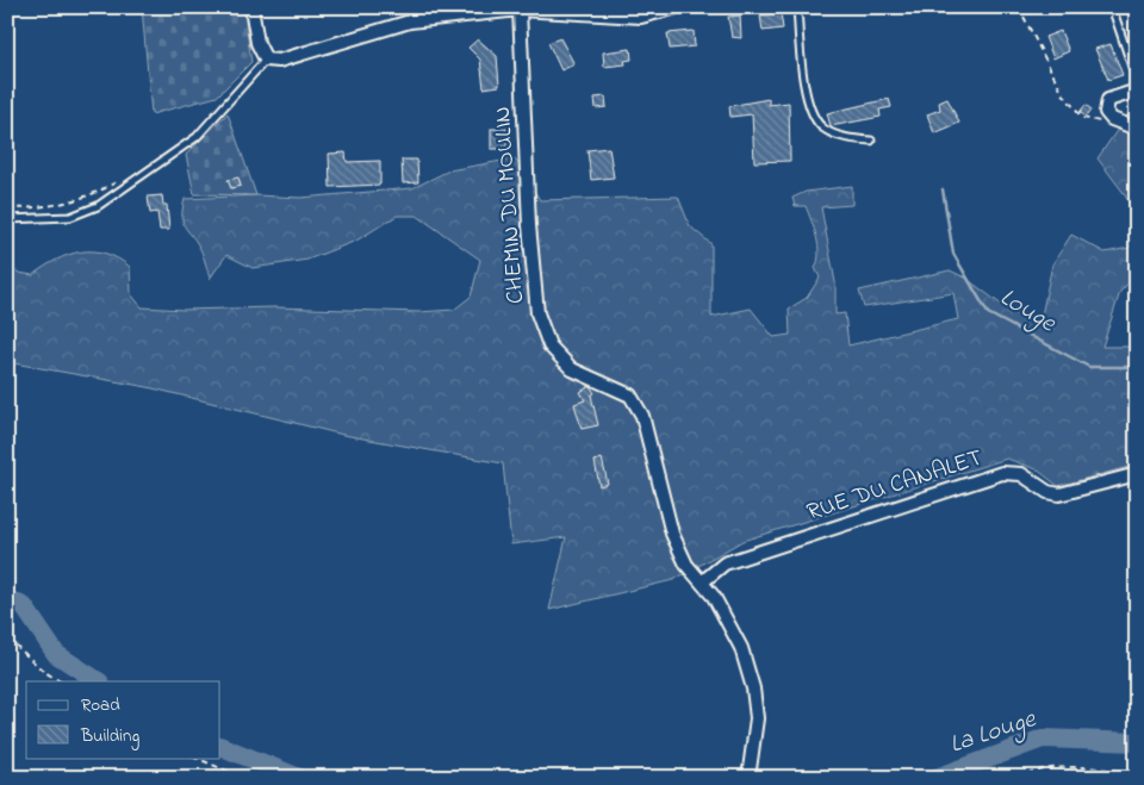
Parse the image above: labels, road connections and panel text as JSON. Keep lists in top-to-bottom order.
{
  "streets": {
    "street": ["CHEMIN DU MOULIN", "RUE DU CANALET"]
  },
  "crossings": [
    ["CHEMIN DU MOULIN", "RUE DU CANALET"]
  ],
  "water": ["Louge", "La Louge"],
  "legend": ["Road", "Building"]
}
